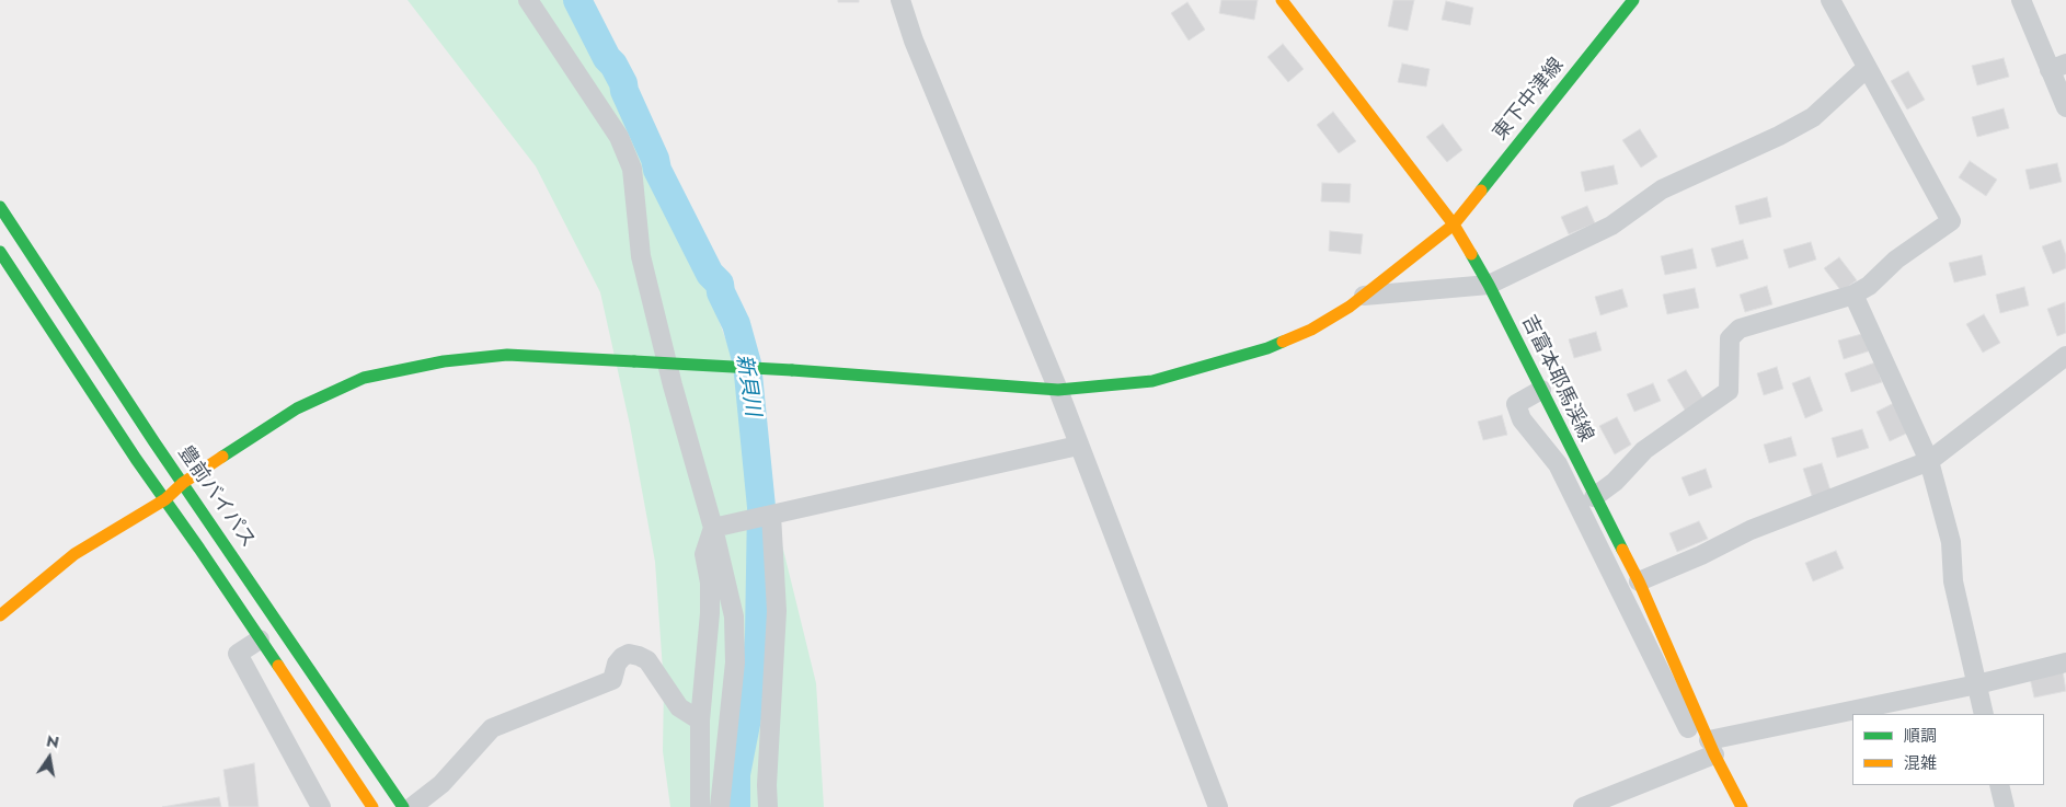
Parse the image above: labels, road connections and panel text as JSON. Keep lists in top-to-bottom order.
{
  "streets": {
    "main road": ["東下中津線", "吉富本耶馬渓線", "豊前バイパス"]
  },
  "crossings": [
    ["東下中津線", "吉富本耶馬渓線"],
    ["東下中津線", "豊前バイパス"]
  ],
  "water": ["新貝川"],
  "legend": ["順調", "混雑"],
  "north": "top"
}
